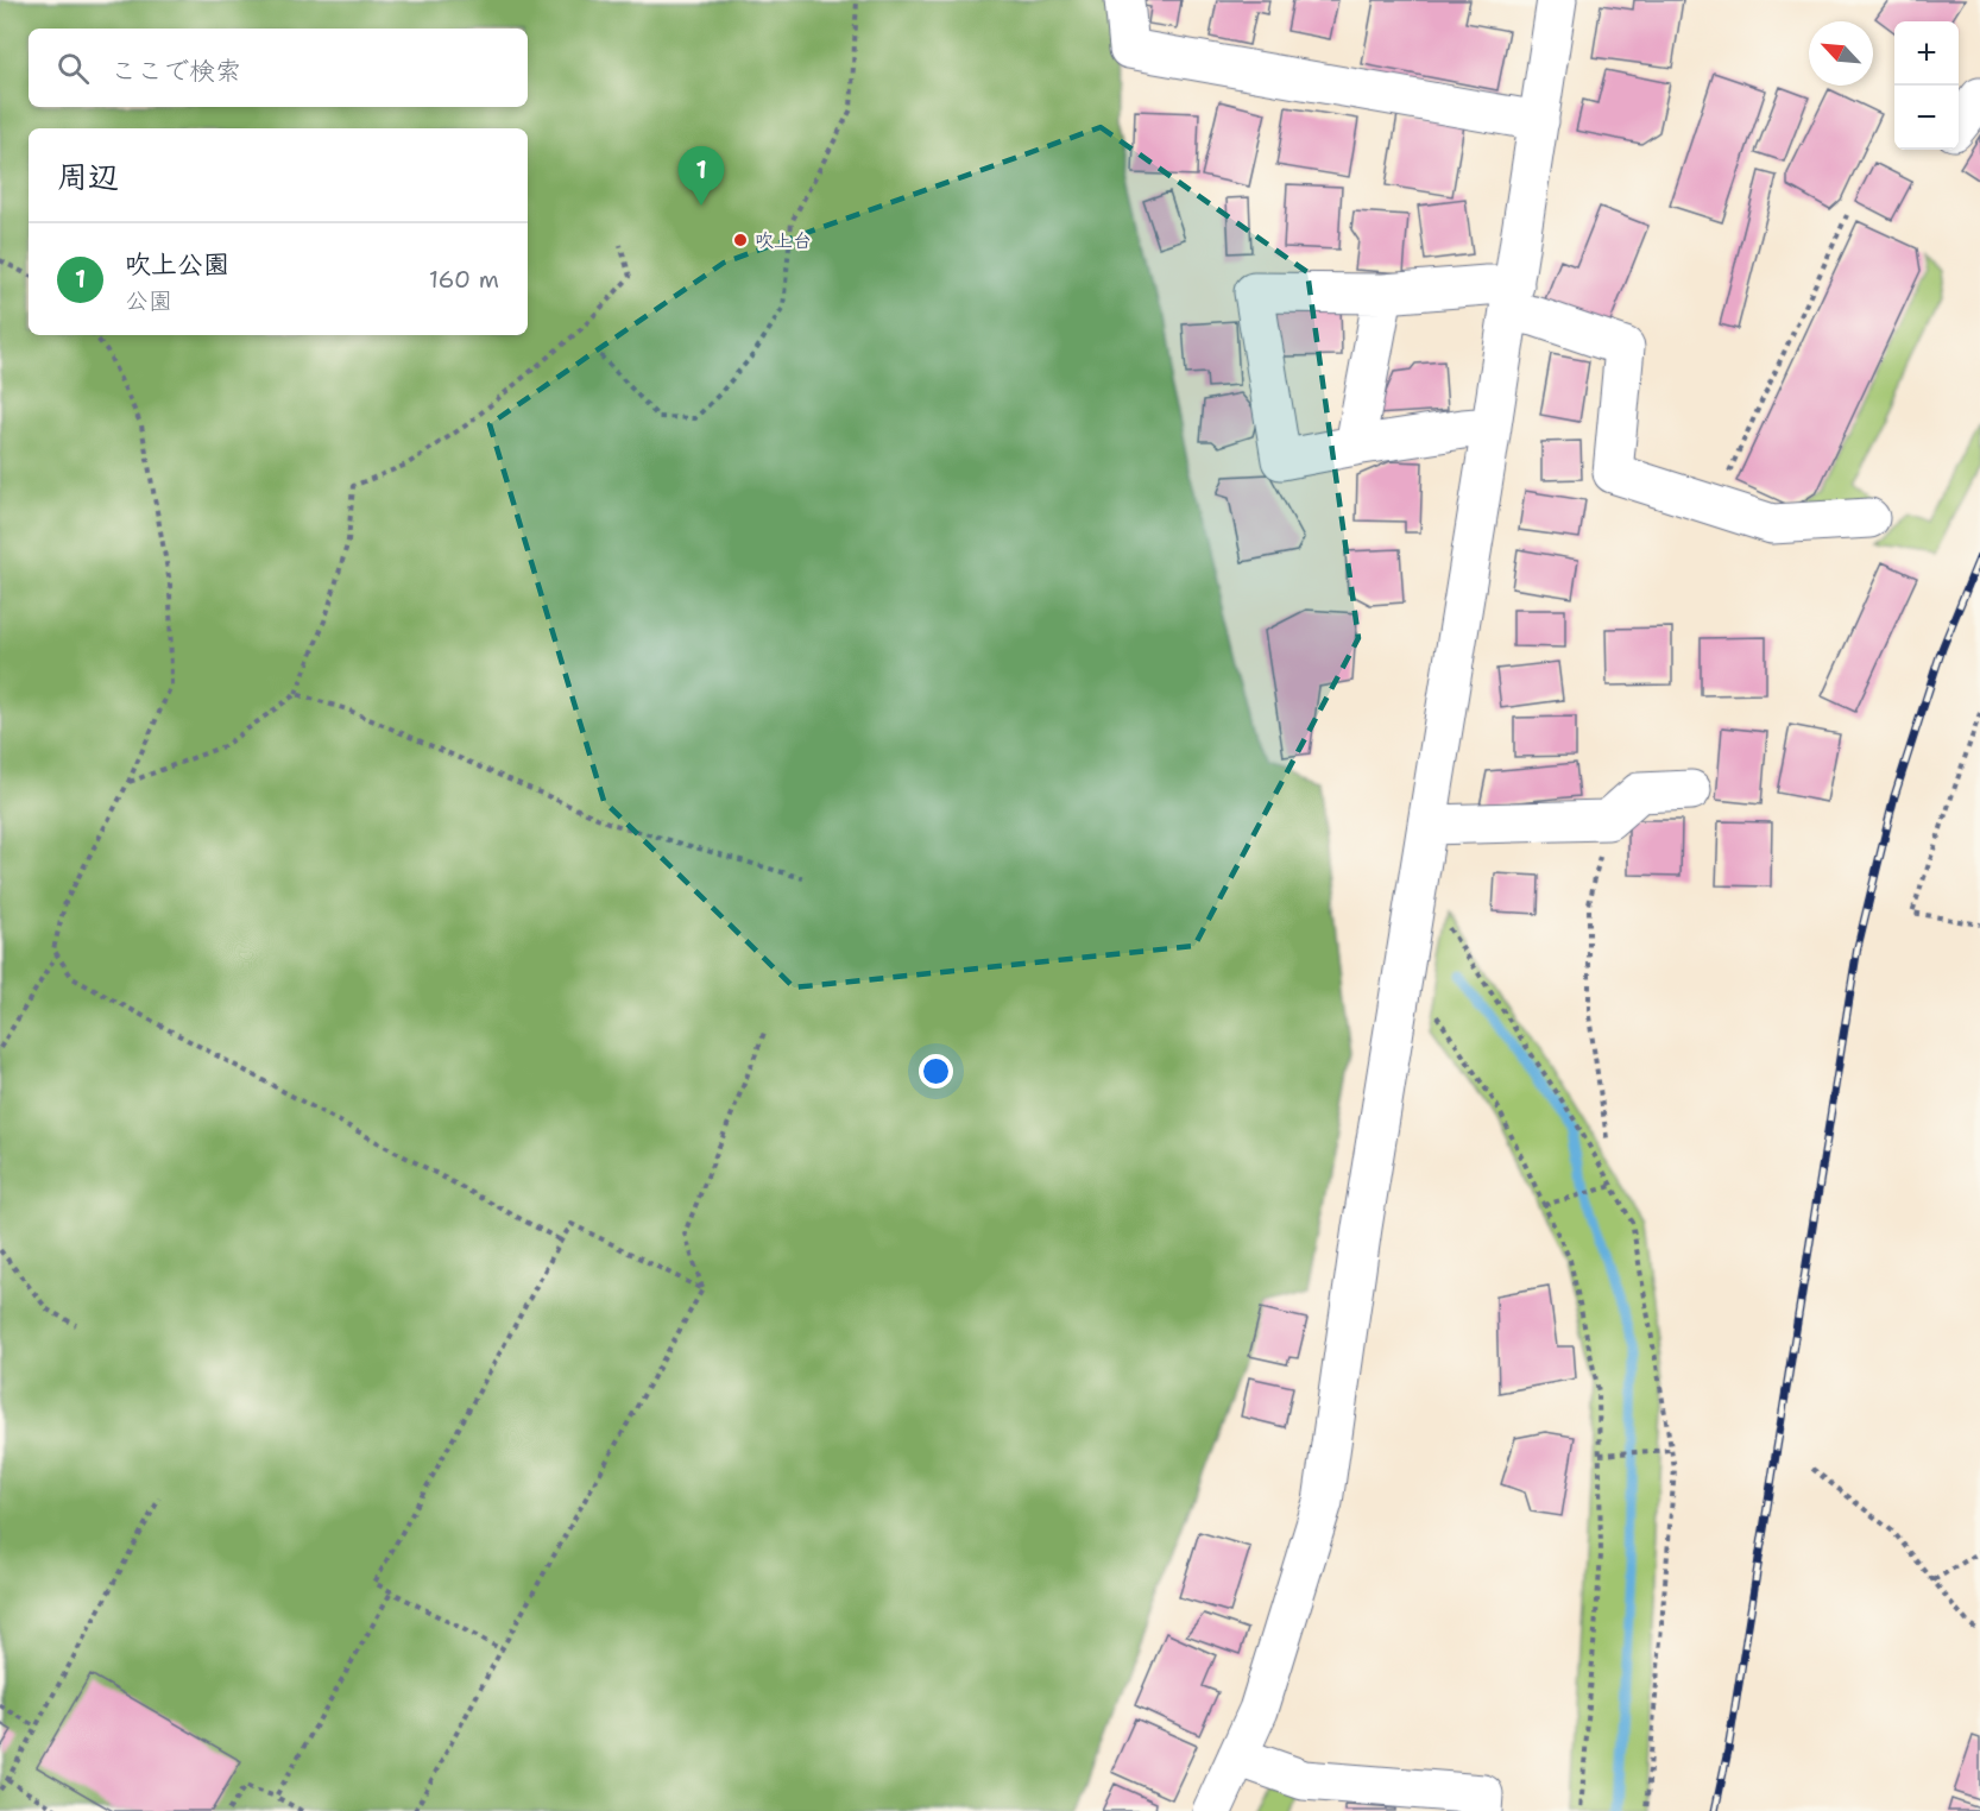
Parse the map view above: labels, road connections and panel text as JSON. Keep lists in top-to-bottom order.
{
  "places": ["吹上台"],
  "north": "top left",
  "page": {
    "map_buttons": ["+", "−"],
    "search": "ここで検索",
    "heading": "周辺",
    "pins": "1",
    "list": [
      {
        "mark": "1",
        "name": "吹上公園",
        "note": "公園",
        "value": "160 m"
      }
    ]
  }
}
